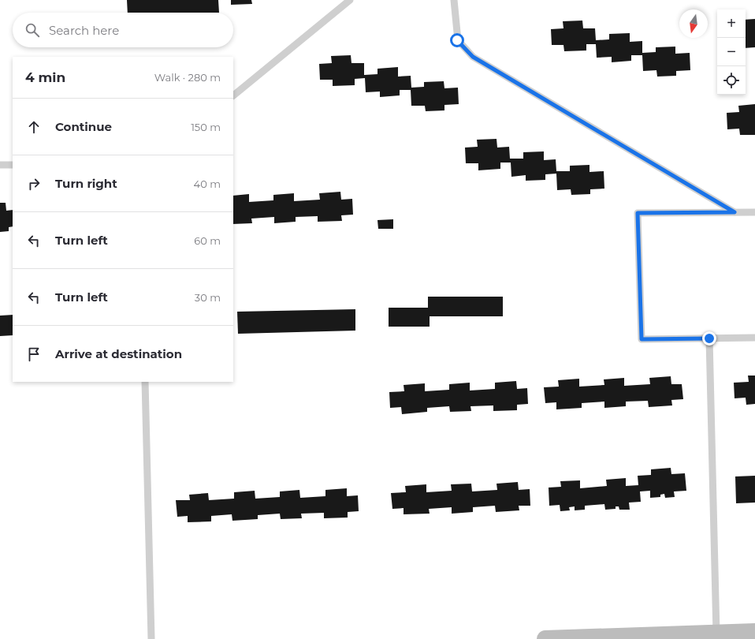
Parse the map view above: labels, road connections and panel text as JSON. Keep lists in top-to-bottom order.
{
  "north": "bottom",
  "page": {
    "map_buttons": ["+", "−"],
    "search": "Search here",
    "heading": ["4 min", "Walk · 280 m"],
    "list": [
      ["Continue", "150 m"],
      ["Turn right", "40 m"],
      ["Turn left", "60 m"],
      ["Turn left", "30 m"],
      "Arrive at destination"
    ]
  }
}
